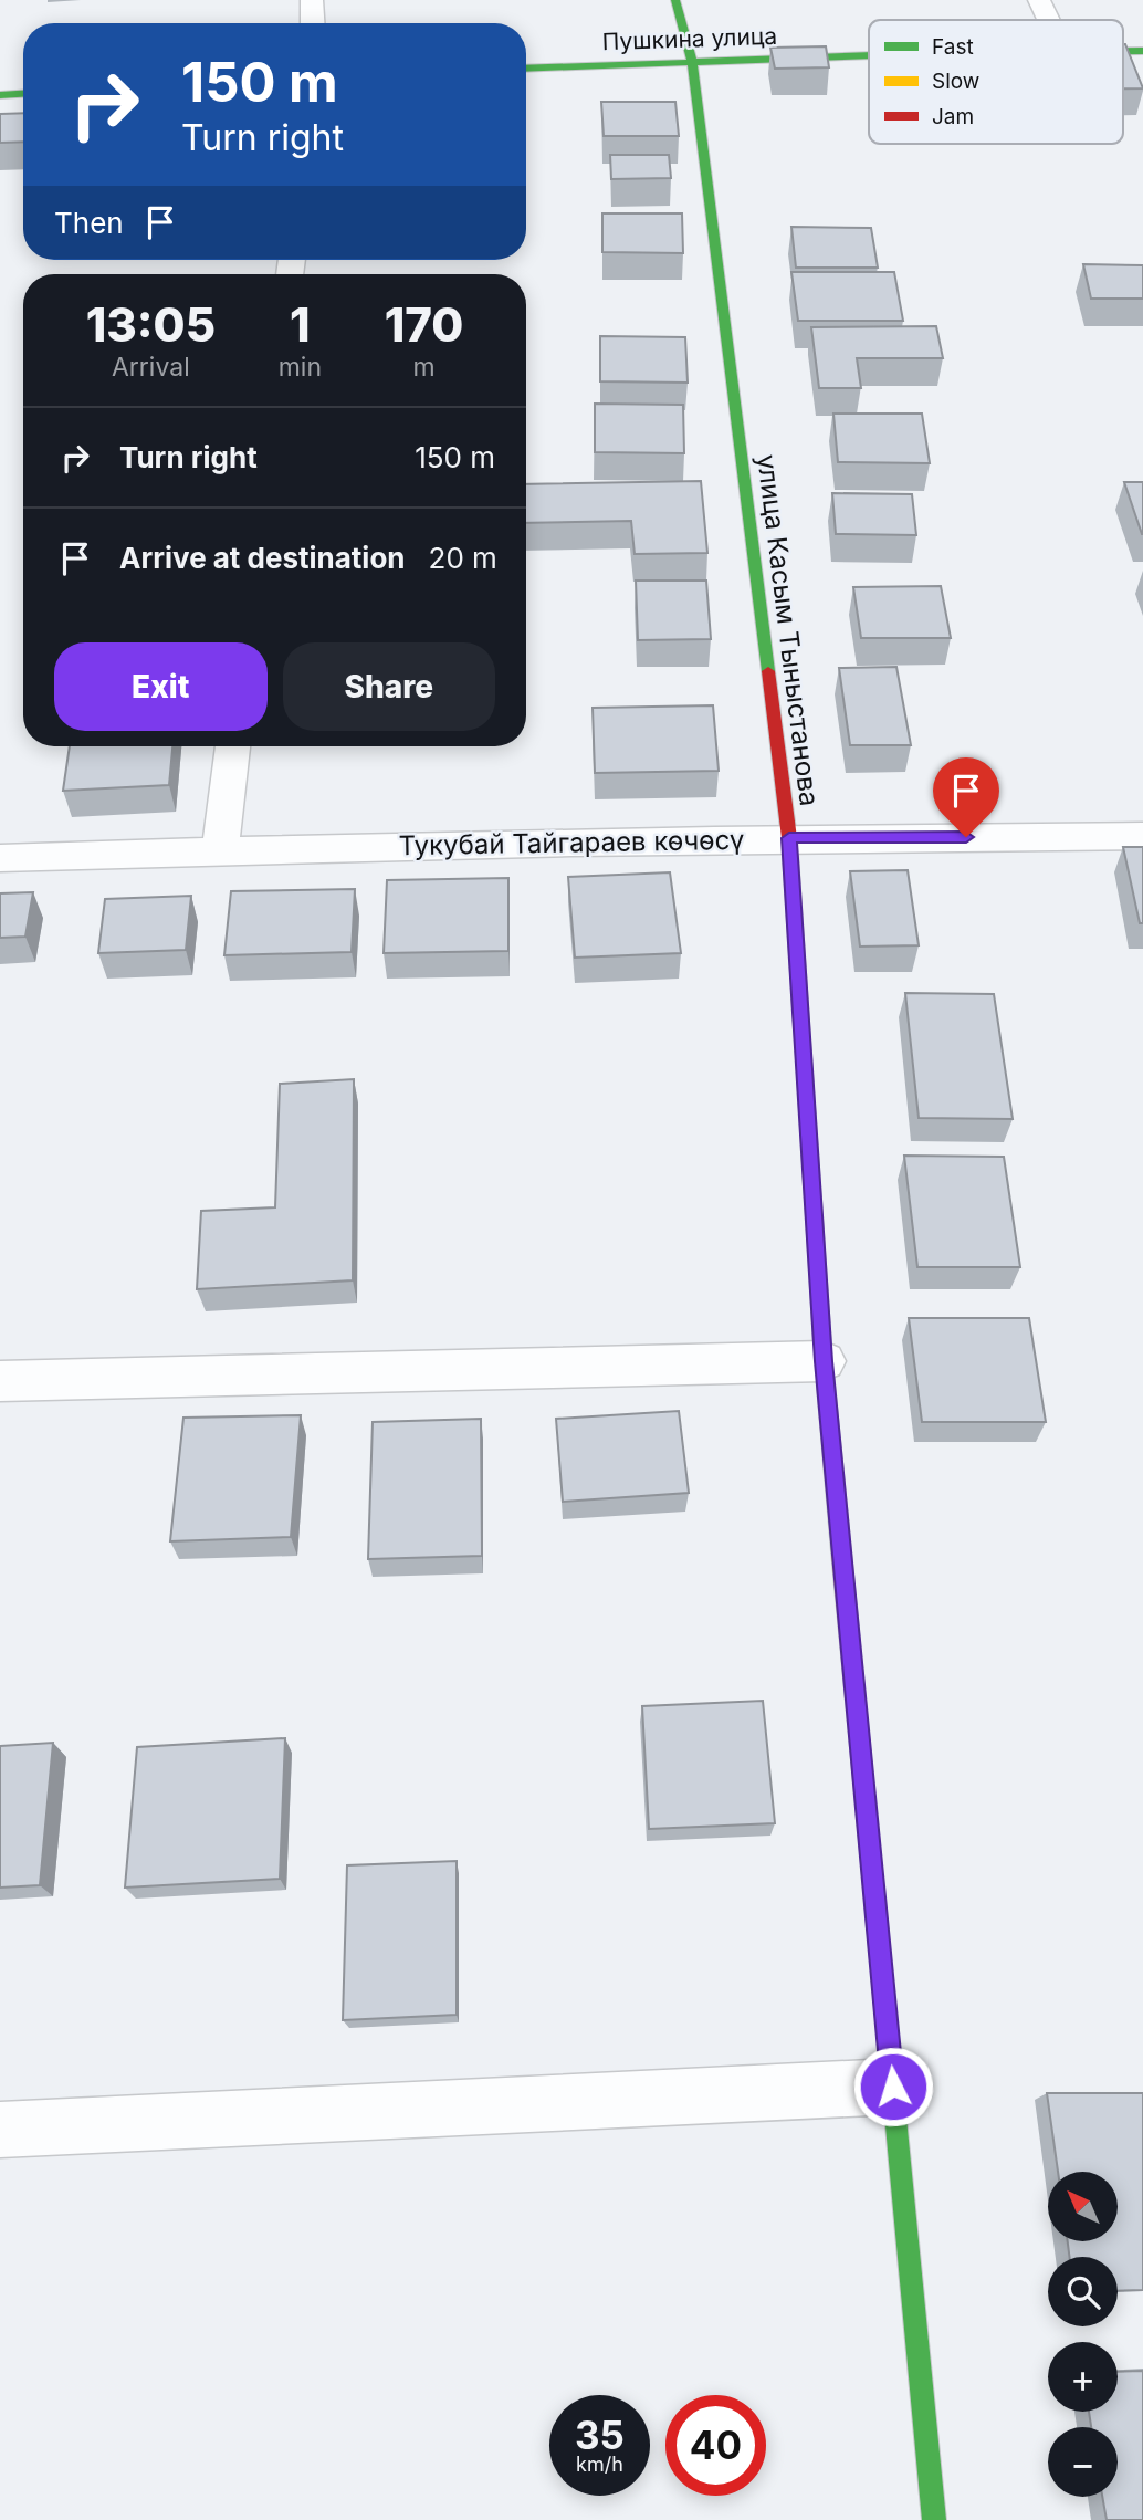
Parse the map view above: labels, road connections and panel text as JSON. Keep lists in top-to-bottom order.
{
  "streets": {
    "main road": ["Пушкина улица", "улица Касым Тыныстанова"],
    "street": ["Тукубай Тайгараев көчөсү"]
  },
  "crossings": [
    ["Пушкина улица", "улица Касым Тыныстанова"],
    ["улица Касым Тыныстанова", "Тукубай Тайгараев көчөсү"]
  ],
  "legend": ["Fast", "Slow", "Jam"],
  "north": "top left",
  "page": {
    "turn": ["150 m", "Turn right"],
    "then": "Then",
    "eta": [
      "13:05",
      "Arrival",
      "1",
      "min",
      "170",
      "m"
    ],
    "list": [
      {
        "name": "Turn right",
        "value": "150 m"
      },
      {
        "name": "Arrive at destination",
        "value": "20 m"
      }
    ],
    "buttons": ["Exit", "Share"],
    "map_buttons": ["+", "−"],
    "speed": "35 km/h",
    "limit": "40"
  }
}
